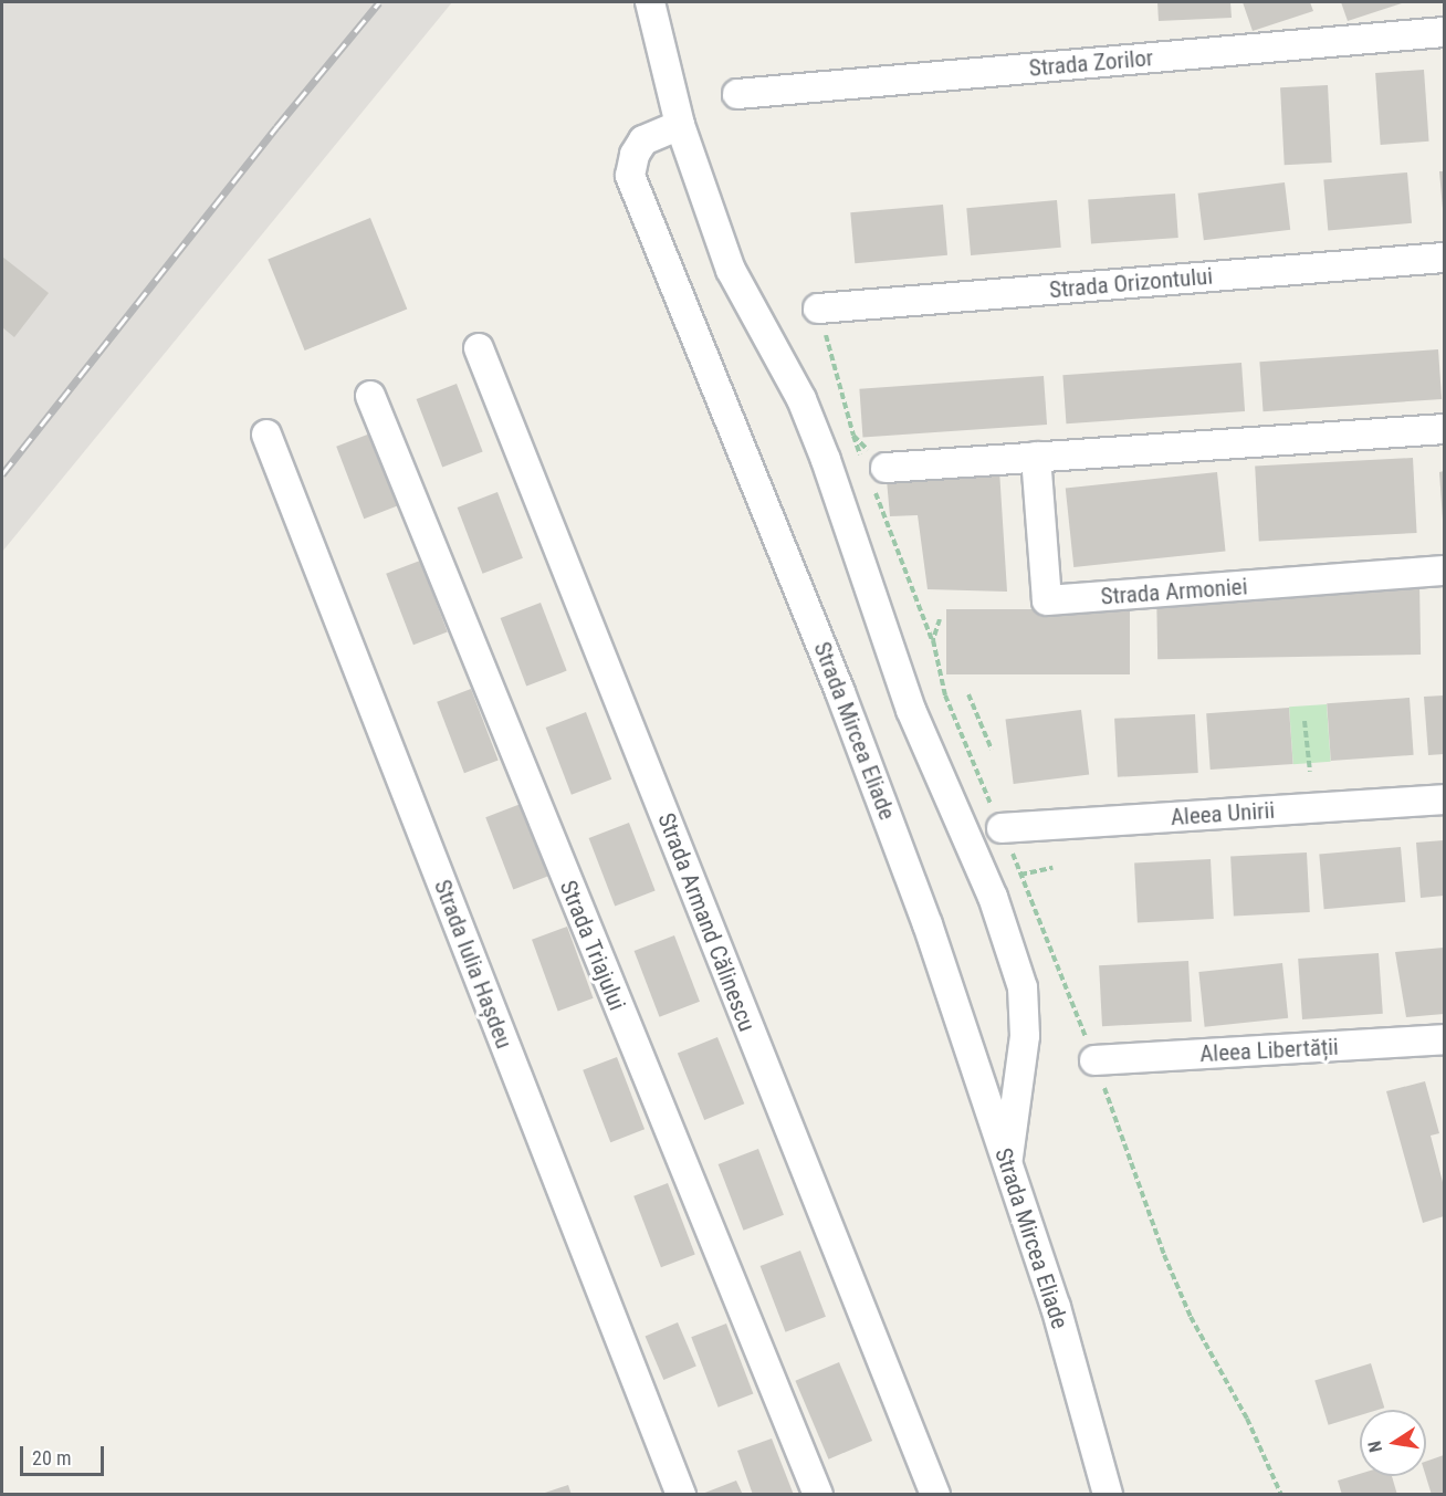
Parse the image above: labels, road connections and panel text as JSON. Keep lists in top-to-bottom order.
{
  "streets": {
    "street": [
      "Strada Zorilor",
      "Strada Orizontului",
      "Strada Armoniei",
      "Strada Mircea Eliade",
      "Aleea Unirii",
      "Strada Armand Călinescu",
      "Strada Triajului",
      "Strada Iulia Hașdeu",
      "Aleea Libertății"
    ]
  },
  "scale_bar": "20 m",
  "north": "left"
}
